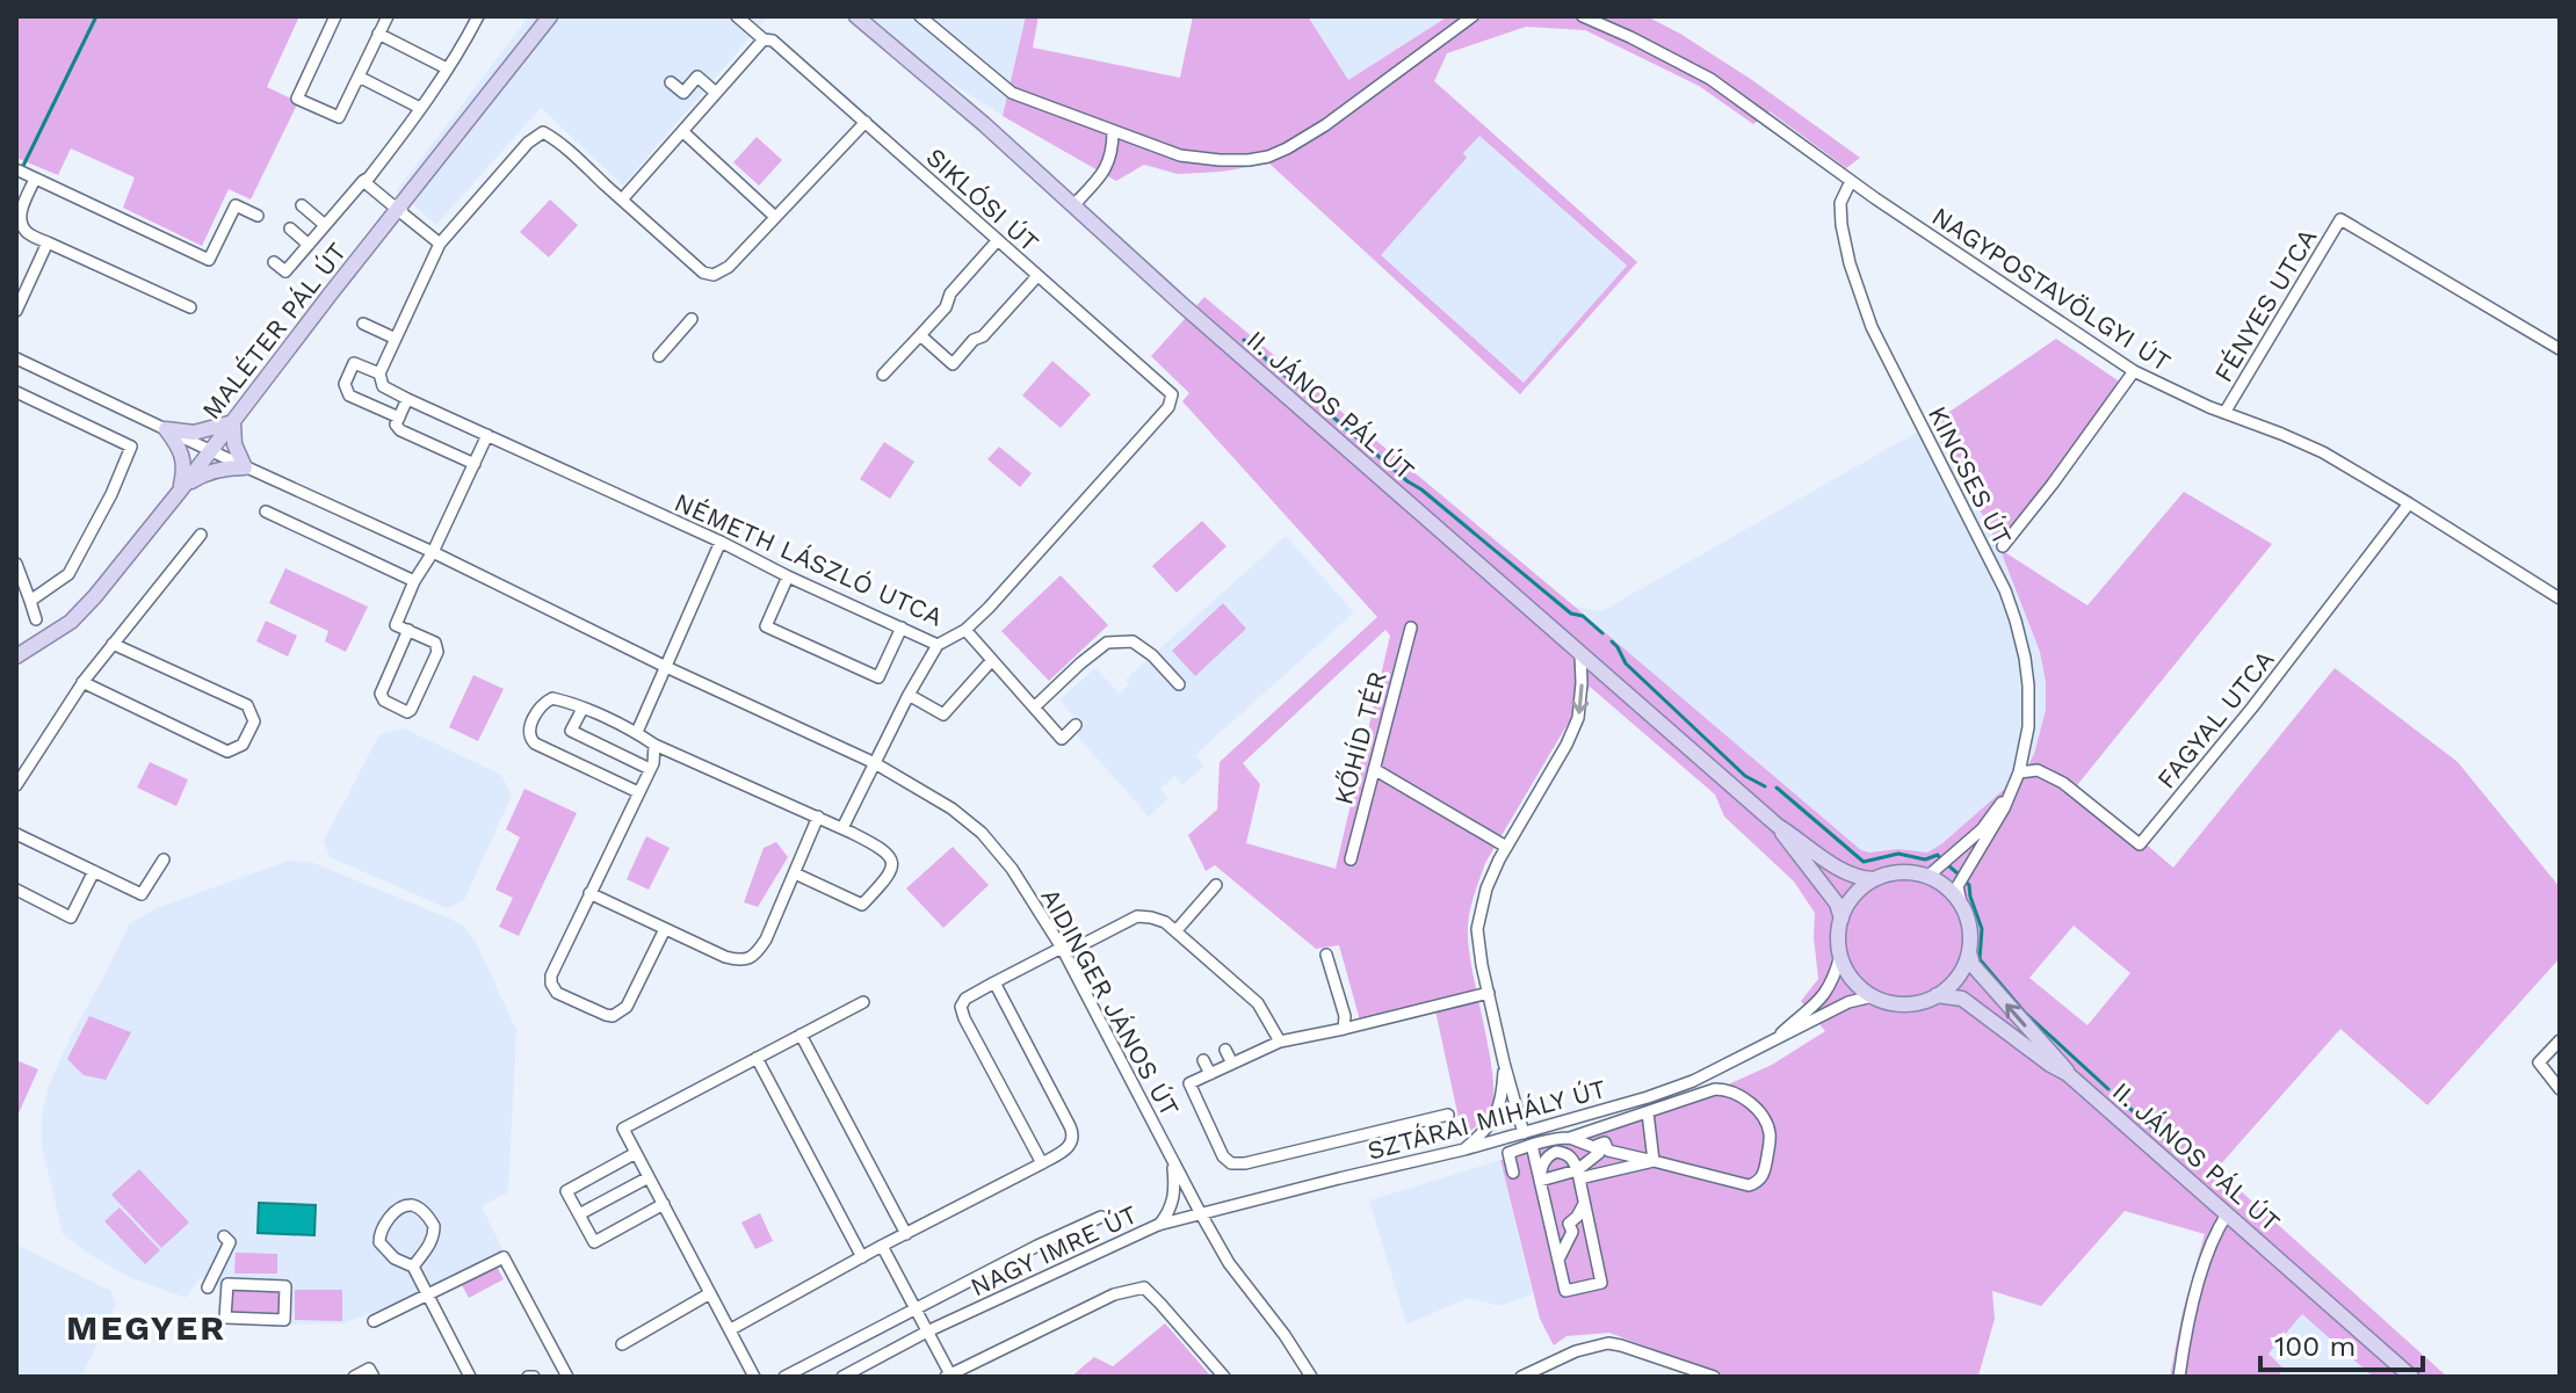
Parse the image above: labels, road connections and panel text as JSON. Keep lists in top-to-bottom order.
{
  "streets": {
    "main road": ["MALÉTER PÁL ÚT", "II. JÁNOS PÁL ÚT"],
    "street": [
      "SIKLÓSI ÚT",
      "NAGYPOSTAVÖLGYI ÚT",
      "FÉNYES UTCA",
      "KINCSES ÚT",
      "NÉMETH LÁSZLÓ UTCA",
      "FAGYAL UTCA",
      "KŐHÍD TÉR",
      "AIDINGER JÁNOS ÚT",
      "SZTÁRAI MIHÁLY ÚT",
      "NAGY IMRE ÚT"
    ]
  },
  "crossings": [
    ["SIKLÓSI ÚT", "NÉMETH LÁSZLÓ UTCA"],
    ["NAGYPOSTAVÖLGYI ÚT", "FÉNYES UTCA"],
    ["NAGYPOSTAVÖLGYI ÚT", "KINCSES ÚT"],
    ["NAGYPOSTAVÖLGYI ÚT", "FAGYAL UTCA"],
    ["MALÉTER PÁL ÚT", "AIDINGER JÁNOS ÚT"],
    ["II. JÁNOS PÁL ÚT", "SZTÁRAI MIHÁLY ÚT"],
    ["AIDINGER JÁNOS ÚT", "SZTÁRAI MIHÁLY ÚT"],
    ["AIDINGER JÁNOS ÚT", "NAGY IMRE ÚT"],
    ["SZTÁRAI MIHÁLY ÚT", "NAGY IMRE ÚT"]
  ],
  "districts": ["MEGYER"],
  "scale_bar": "100 m"
}
